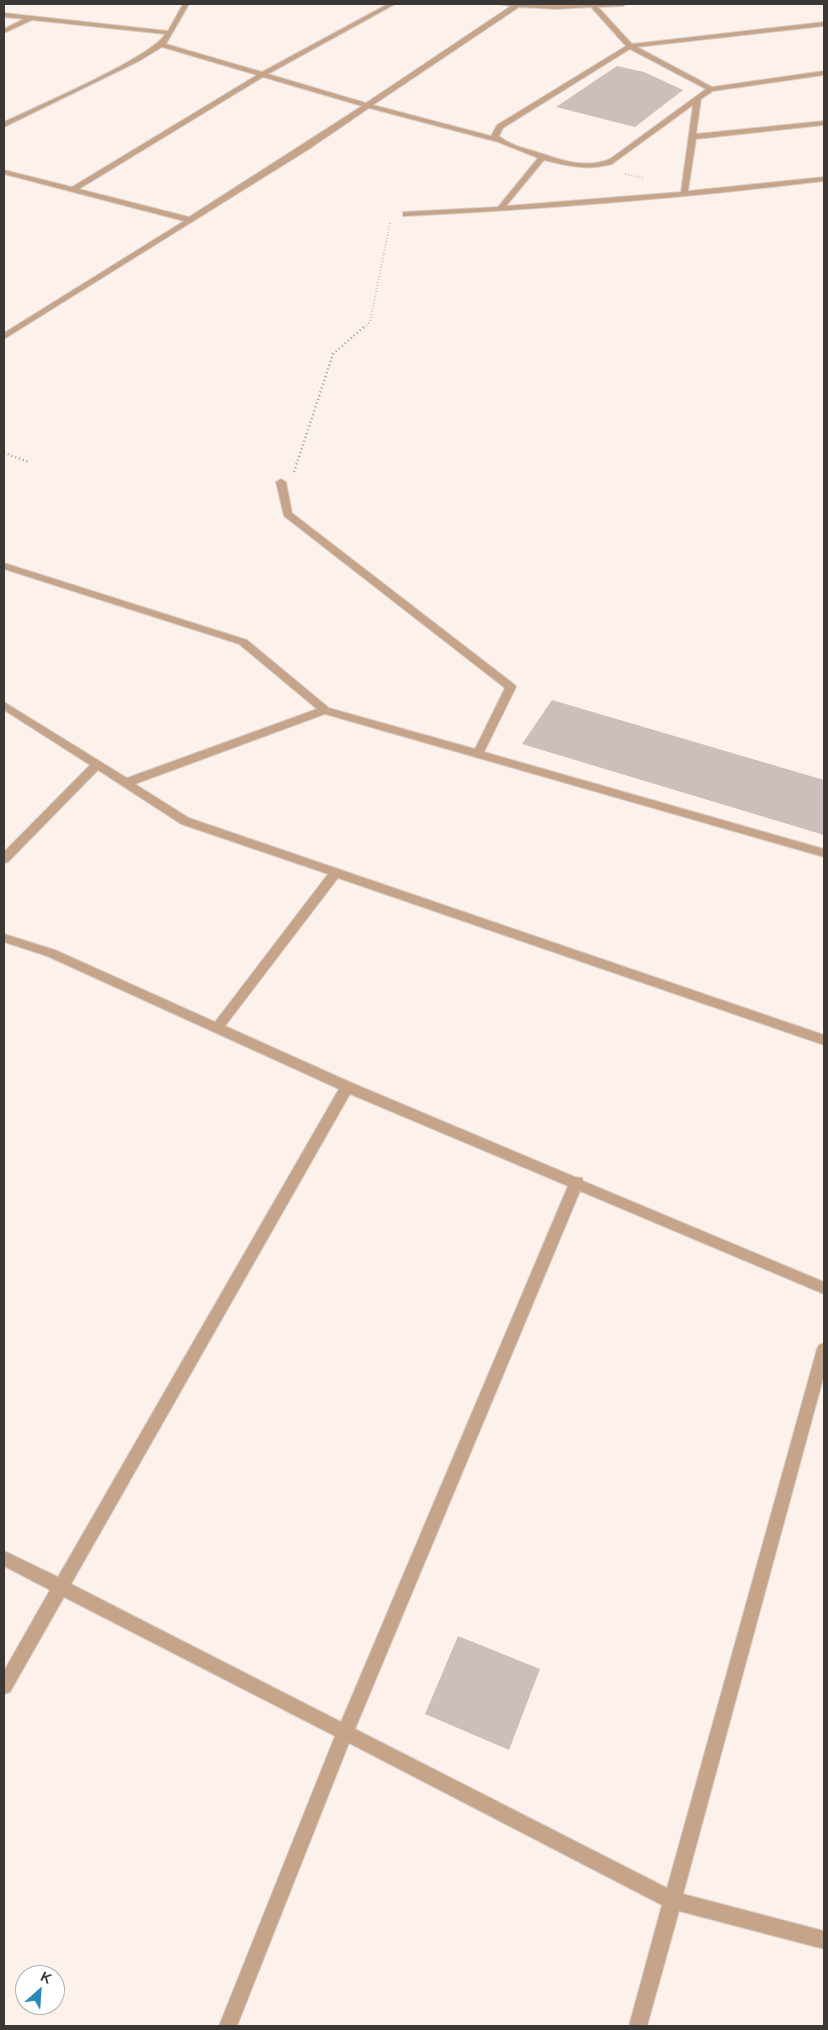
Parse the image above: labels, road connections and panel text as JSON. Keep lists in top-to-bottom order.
{
  "north": "top right"
}
